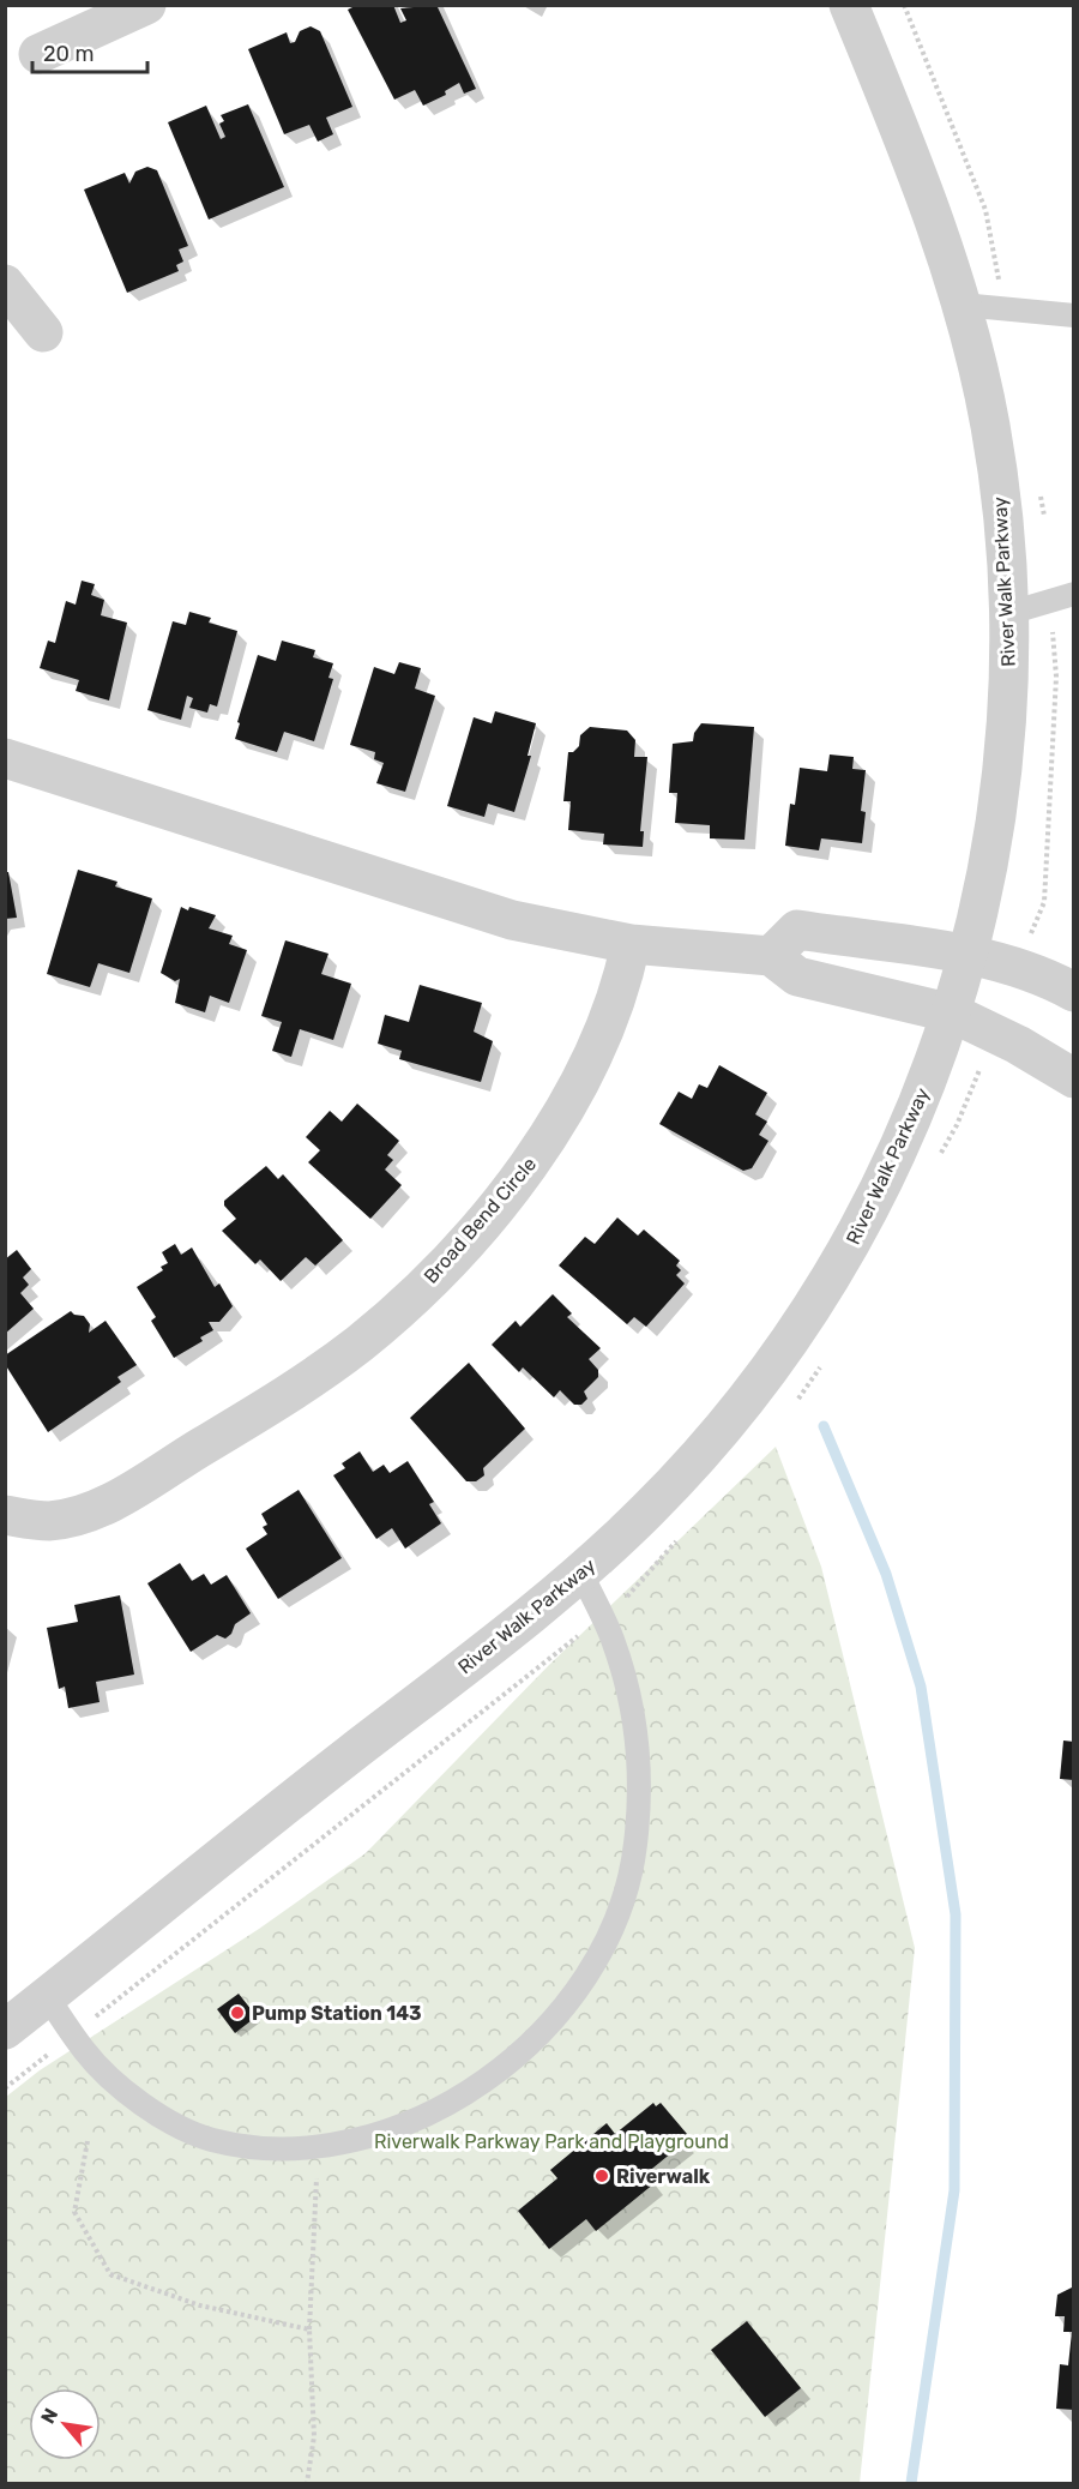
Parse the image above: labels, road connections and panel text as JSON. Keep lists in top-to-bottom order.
{
  "streets": {
    "street": ["River Walk Parkway", "Broad Bend Circle"]
  },
  "parks": ["Riverwalk Parkway Park and Playground"],
  "places": ["Pump Station 143", "Riverwalk"],
  "scale_bar": "20 m",
  "north": "top left"
}
